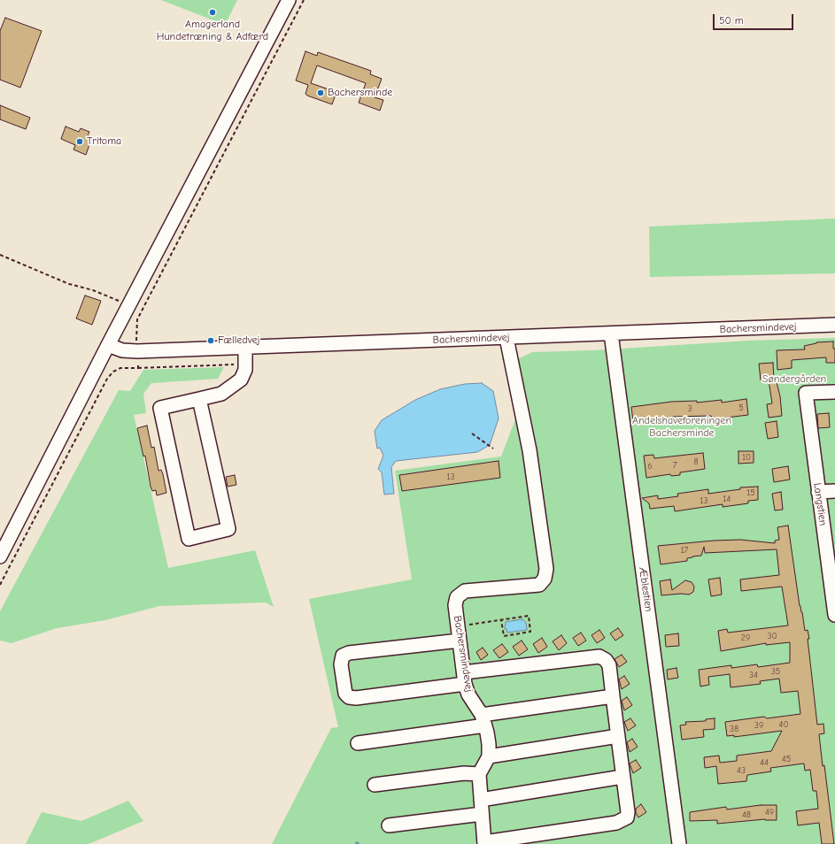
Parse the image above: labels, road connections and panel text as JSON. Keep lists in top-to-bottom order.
{
  "streets": {
    "street": ["Bachersmindevej", "Langstien", "Æblestien"]
  },
  "crossings": [
    ["Bachersmindevej", "Æblestien"]
  ],
  "parks": ["Søndergården", "Andelshaveforeningen Bachersminde"],
  "places": [
    "Amagerland Hundetræning & Adfærd",
    "Bachersminde",
    "Tritoma",
    "Fælledvej"
  ],
  "house_numbers": [
    "5",
    "3",
    "10",
    "8",
    "7",
    "6",
    "13",
    "15",
    "14",
    "13",
    "17",
    "30",
    "29",
    "35",
    "34",
    "40",
    "39",
    "38",
    "45",
    "44",
    "43",
    "49",
    "48"
  ],
  "scale_bar": "50 m"
}
